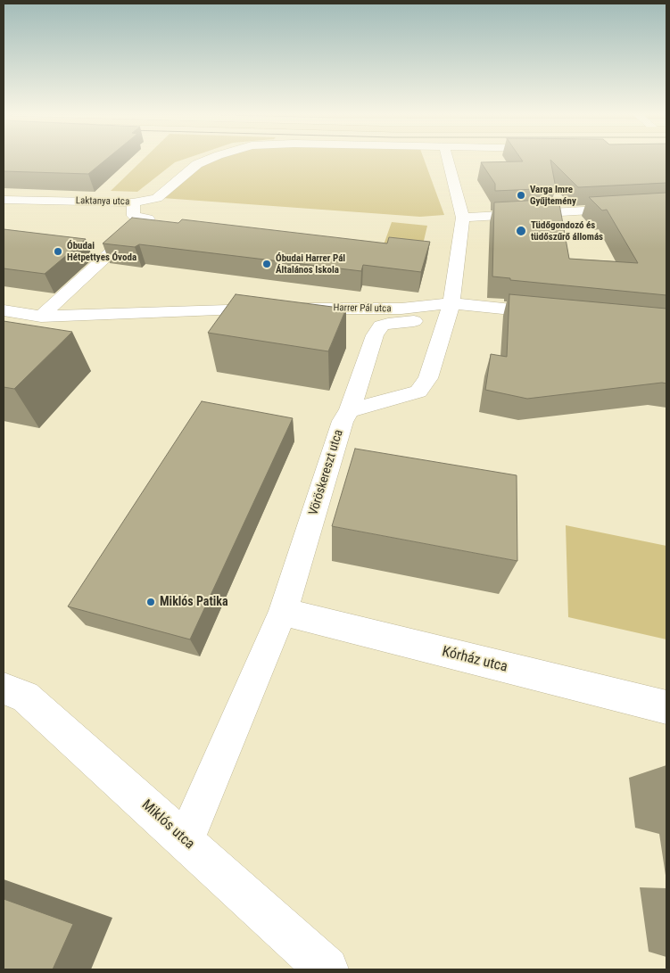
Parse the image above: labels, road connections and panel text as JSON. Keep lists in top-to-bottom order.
{
  "streets": {
    "street": [
      "Laktanya utca",
      "Harrer Pál utca",
      "Vöröskereszt utca",
      "Kórház utca",
      "Miklós utca"
    ]
  },
  "crossings": [
    ["Harrer Pál utca", "Vöröskereszt utca"],
    ["Vöröskereszt utca", "Kórház utca"],
    ["Vöröskereszt utca", "Miklós utca"]
  ],
  "places": [
    "Varga Imre Gyűjtemény",
    "Tüdőgondozó és tüdőszűrő állomás",
    "Óbudai Hétpettyes Óvoda",
    "Óbudai Harrer Pál Általános Iskola",
    "Miklós Patika"
  ]
}
